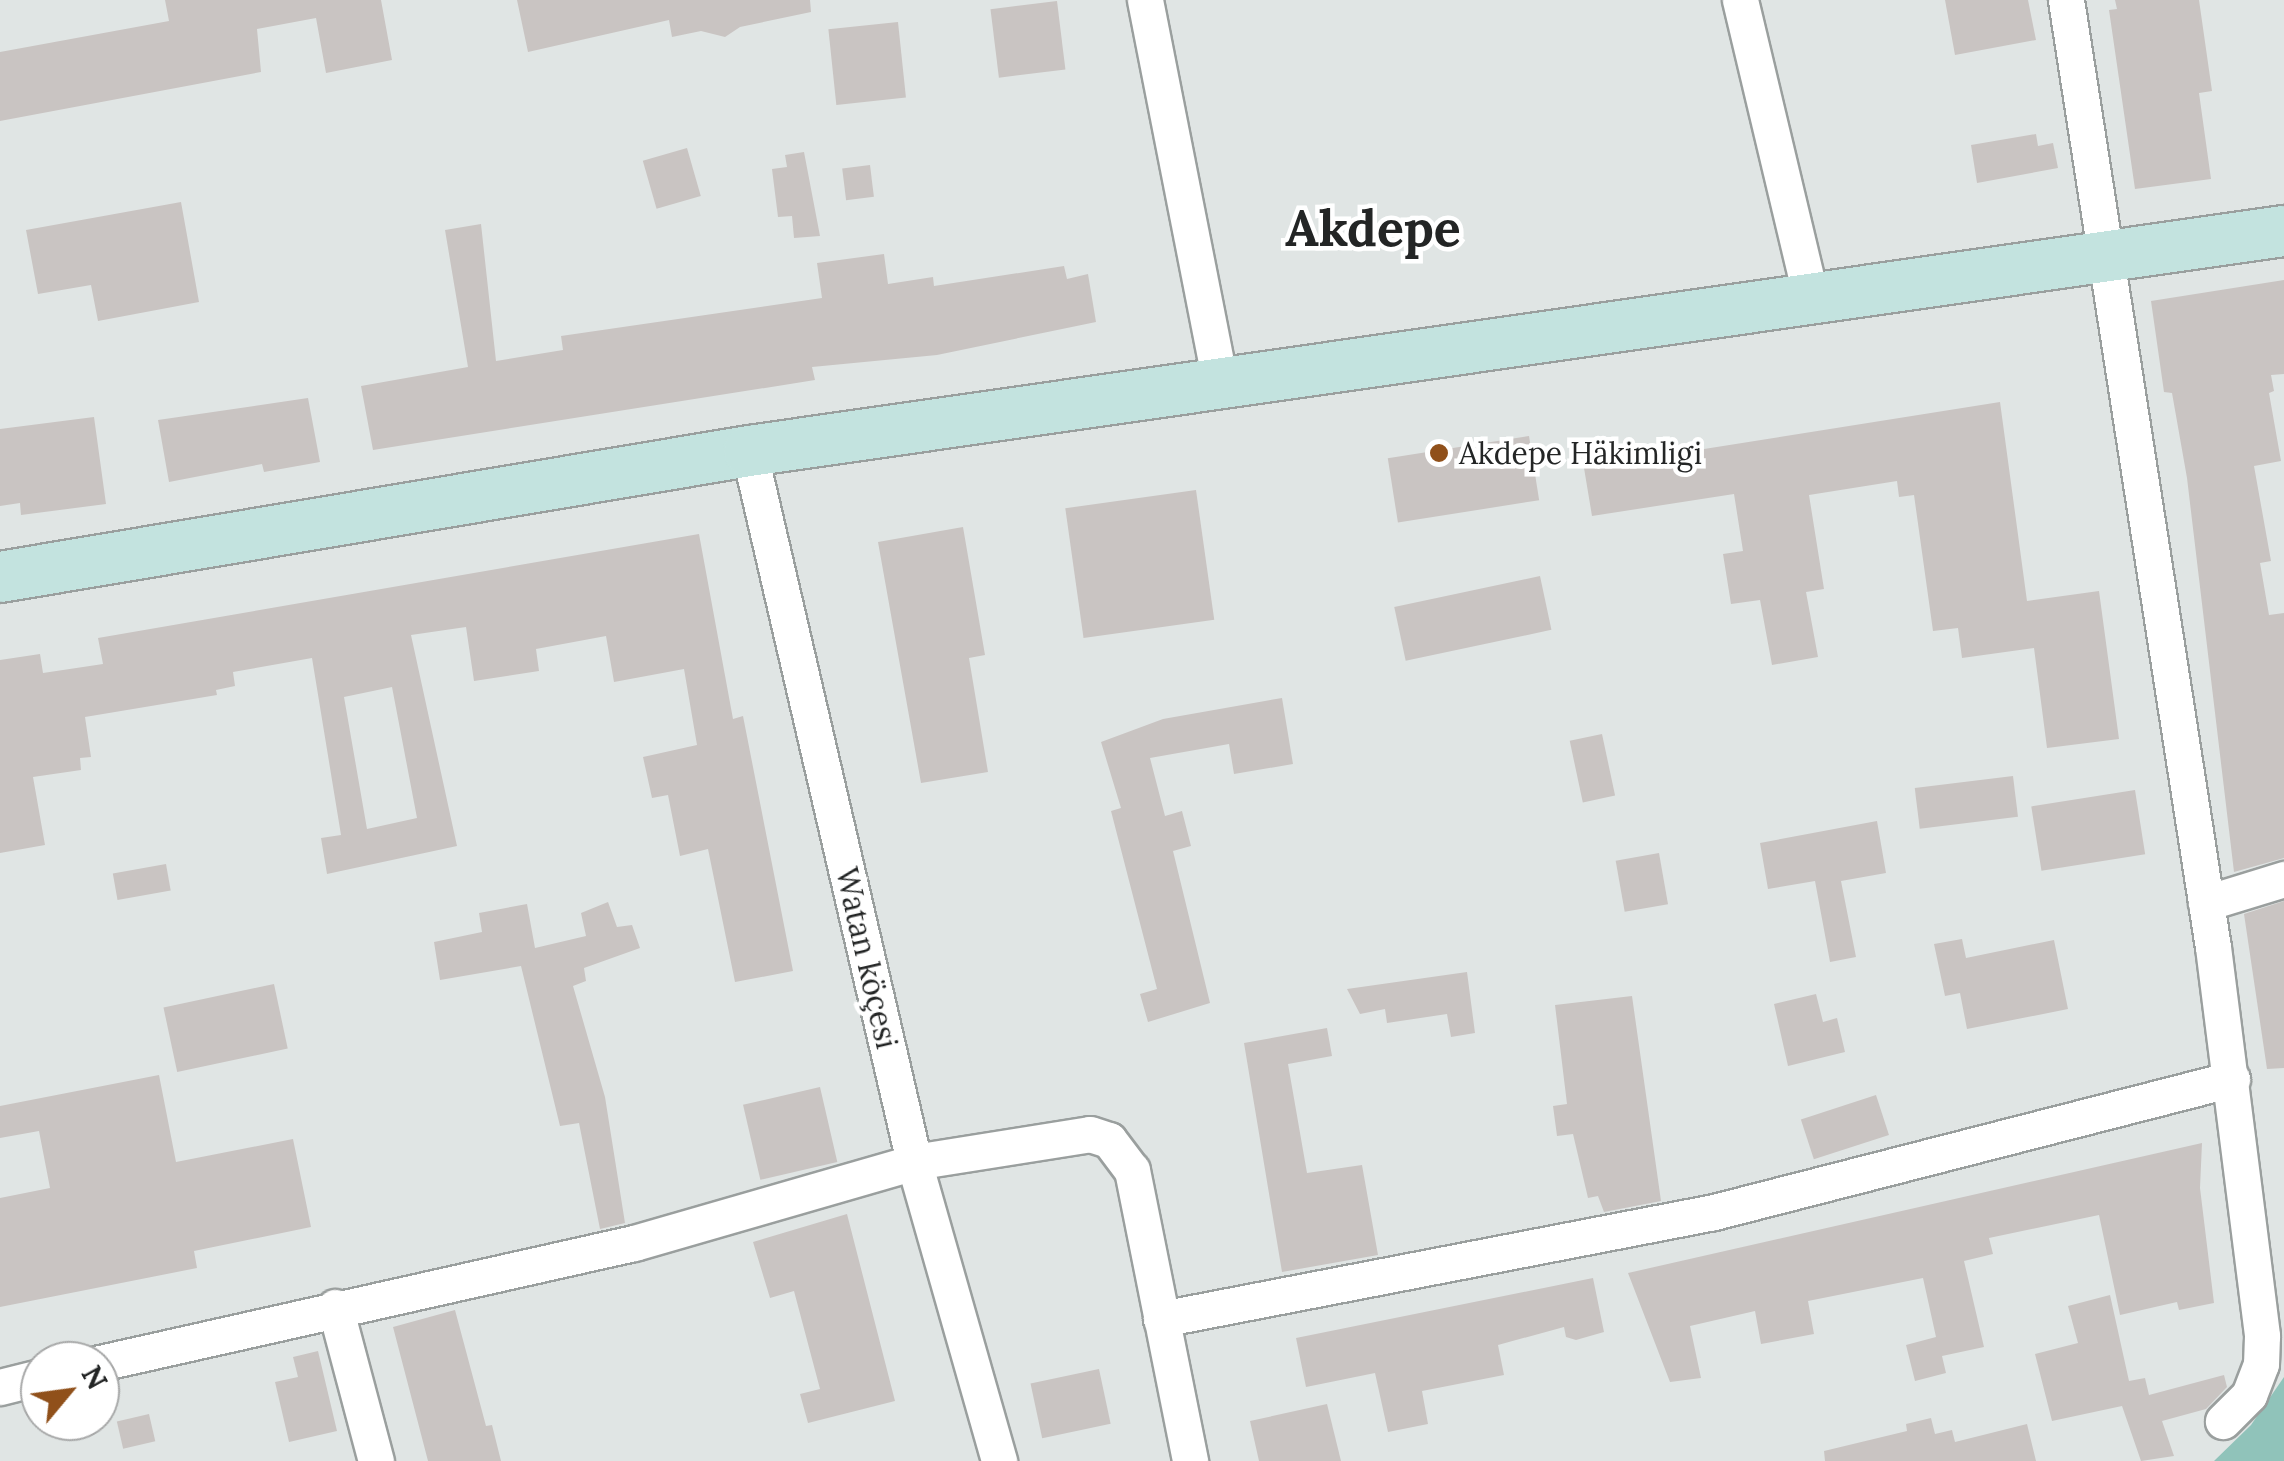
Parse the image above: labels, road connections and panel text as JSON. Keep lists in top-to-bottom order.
{
  "streets": {
    "street": ["Watan köçesi"]
  },
  "districts": ["Akdepe"],
  "places": ["Akdepe Häkimligi"],
  "north": "top right"
}
